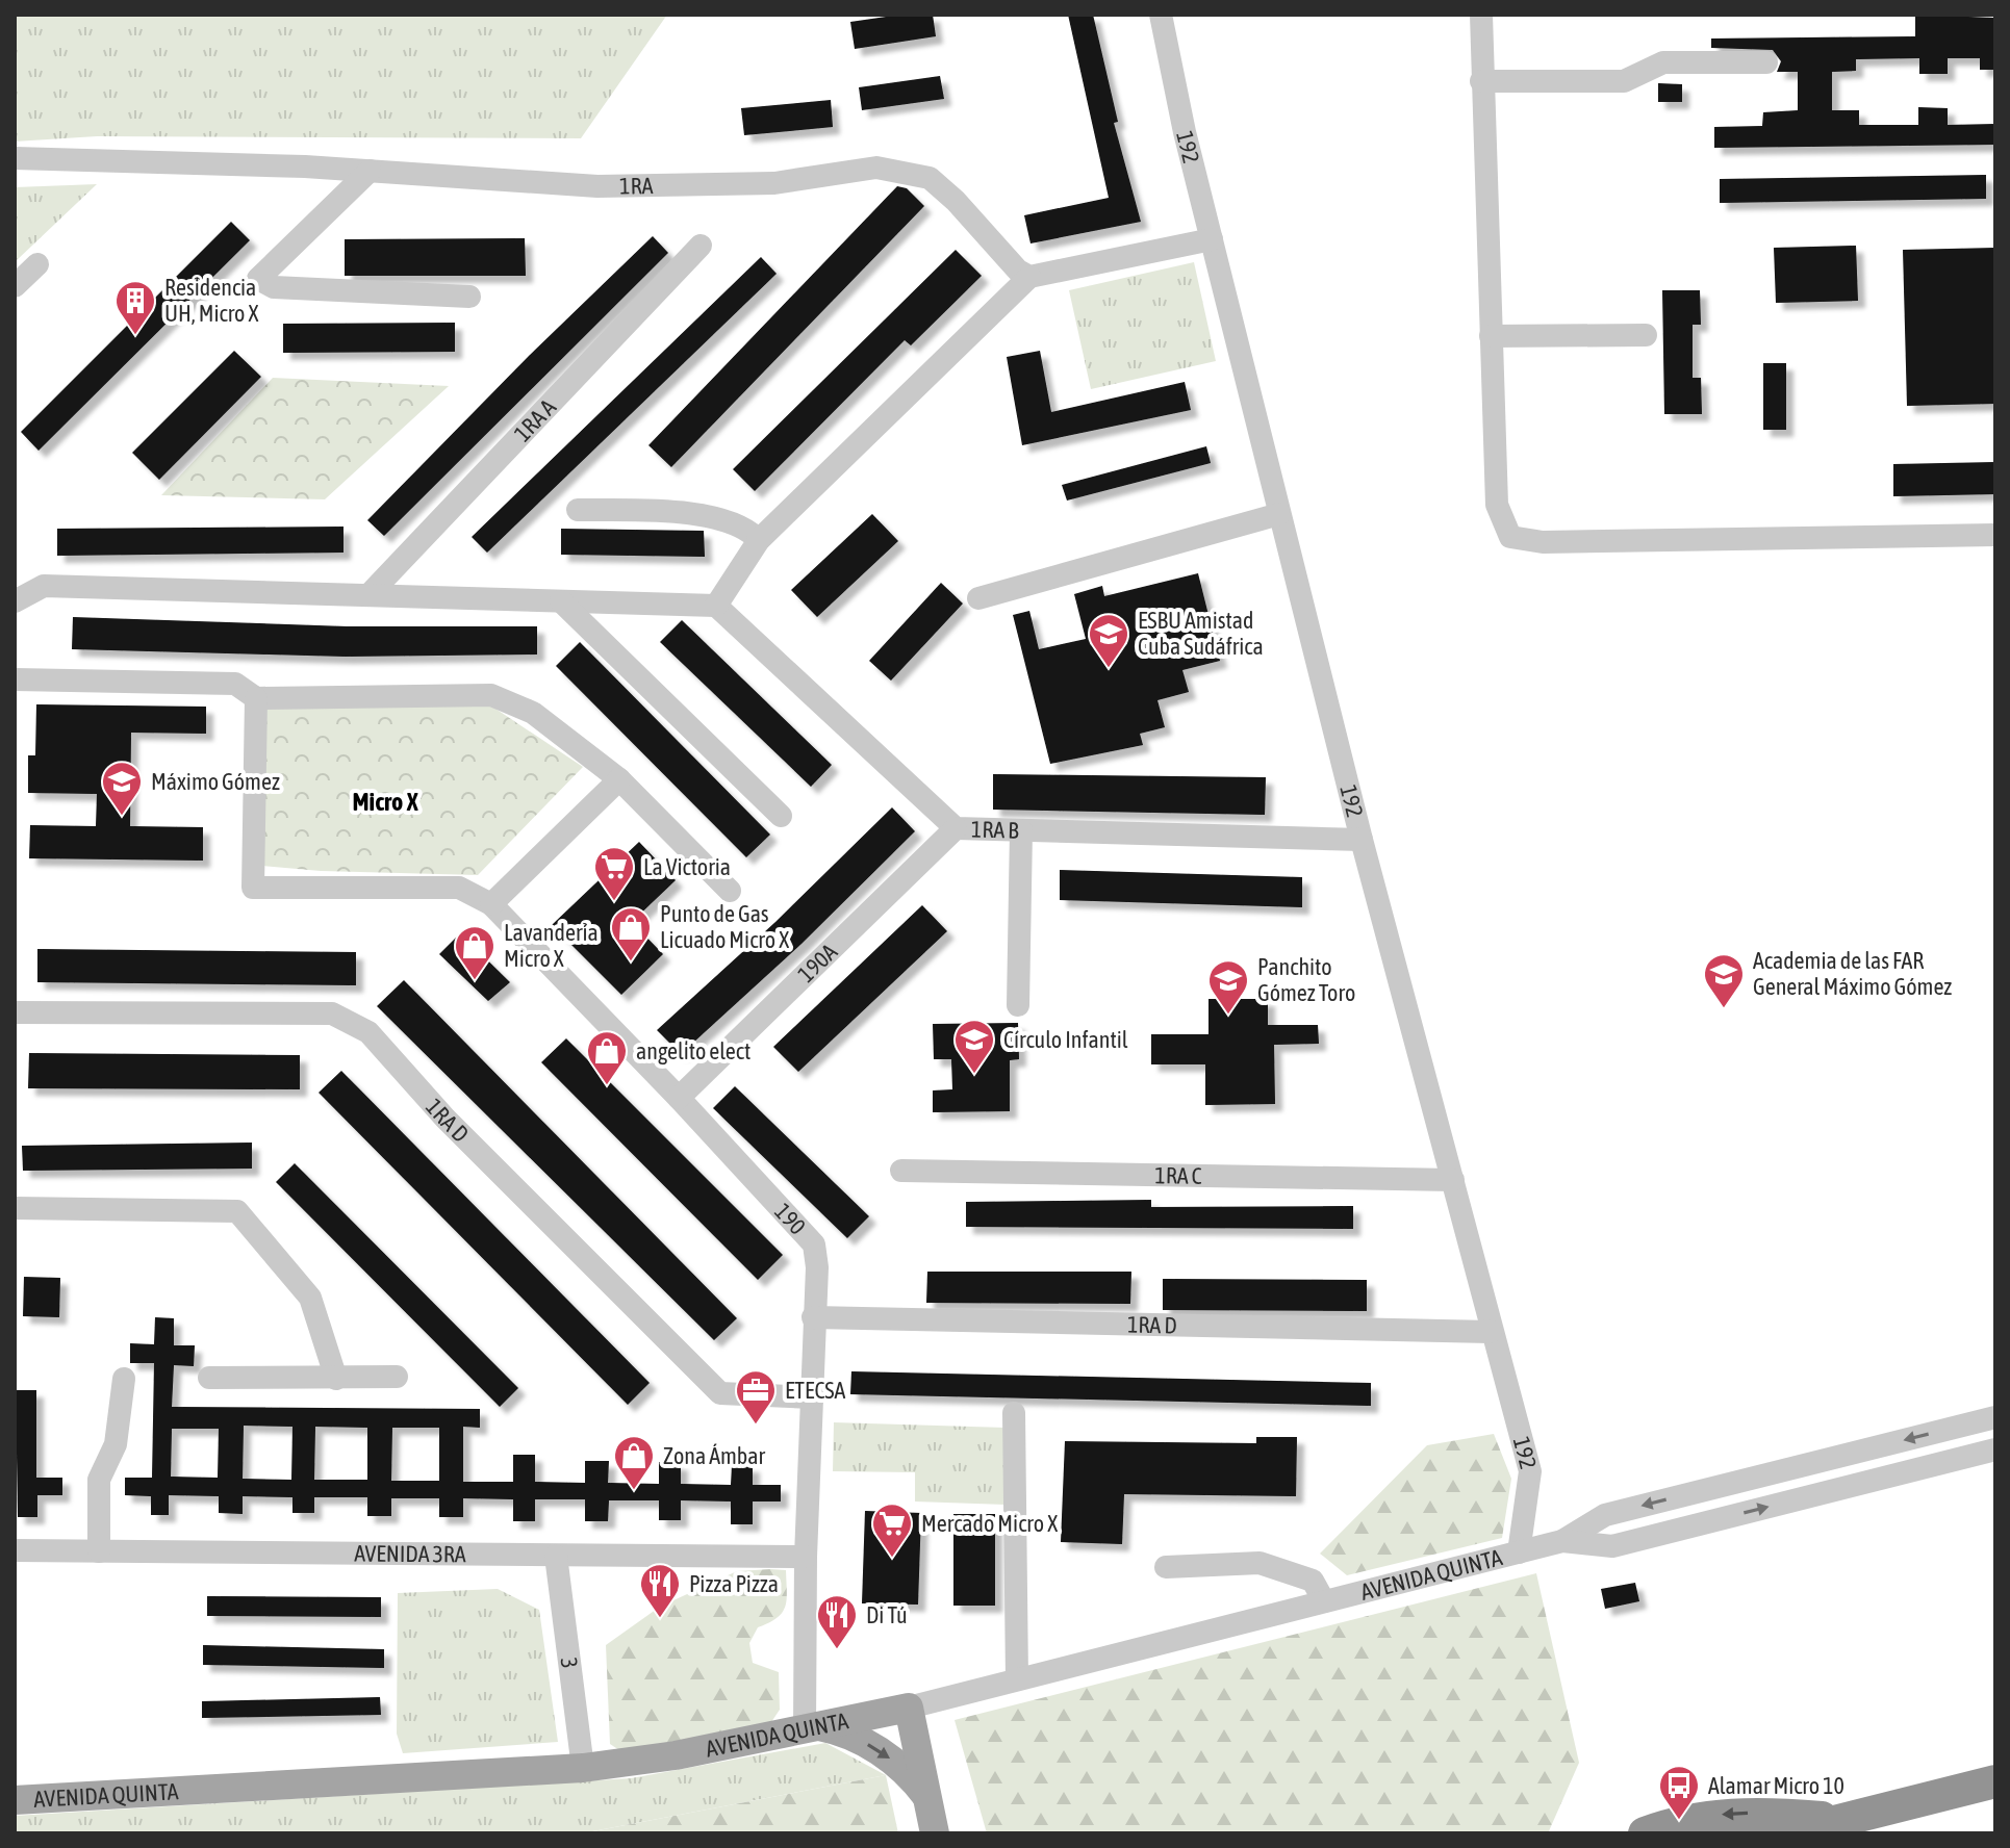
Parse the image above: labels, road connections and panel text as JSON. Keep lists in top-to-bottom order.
{
  "streets": {
    "main road": ["AVENIDA QUINTA"],
    "street": [
      "192",
      "1RA",
      "1RA A",
      "1RA B",
      "190A",
      "1RA D",
      "1RA C",
      "190",
      "AVENIDA 3RA",
      "3"
    ]
  },
  "crossings": [
    ["192", "1RA B"],
    ["192", "1RA D"],
    ["192", "1RA C"],
    ["192", "AVENIDA QUINTA"],
    ["1RA B", "190A"],
    ["190A", "190"],
    ["1RA D", "190"],
    ["190", "AVENIDA 3RA"],
    ["190", "AVENIDA QUINTA"],
    ["AVENIDA 3RA", "3"],
    ["AVENIDA QUINTA", "3"]
  ],
  "districts": ["Micro X"],
  "places": {
    "building": ["Residencia UH, Micro X"],
    "school or university": [
      "ESBU Amistad Cuba Sudáfrica",
      "Máximo Gómez",
      "Academia de las FAR General Máximo Gómez",
      "Panchito Gómez Toro",
      "Círculo Infantil"
    ],
    "supermarket": ["La Victoria", "Mercado Micro X"],
    "shop": [
      "Punto de Gas Licuado Micro X",
      "Lavandería Micro X",
      "angelito elect",
      "Zona Ámbar"
    ],
    "office": ["ETECSA"],
    "restaurant": ["Pizza Pizza", "Di Tú"],
    "bus stop": ["Alamar Micro 10"]
  }
}
